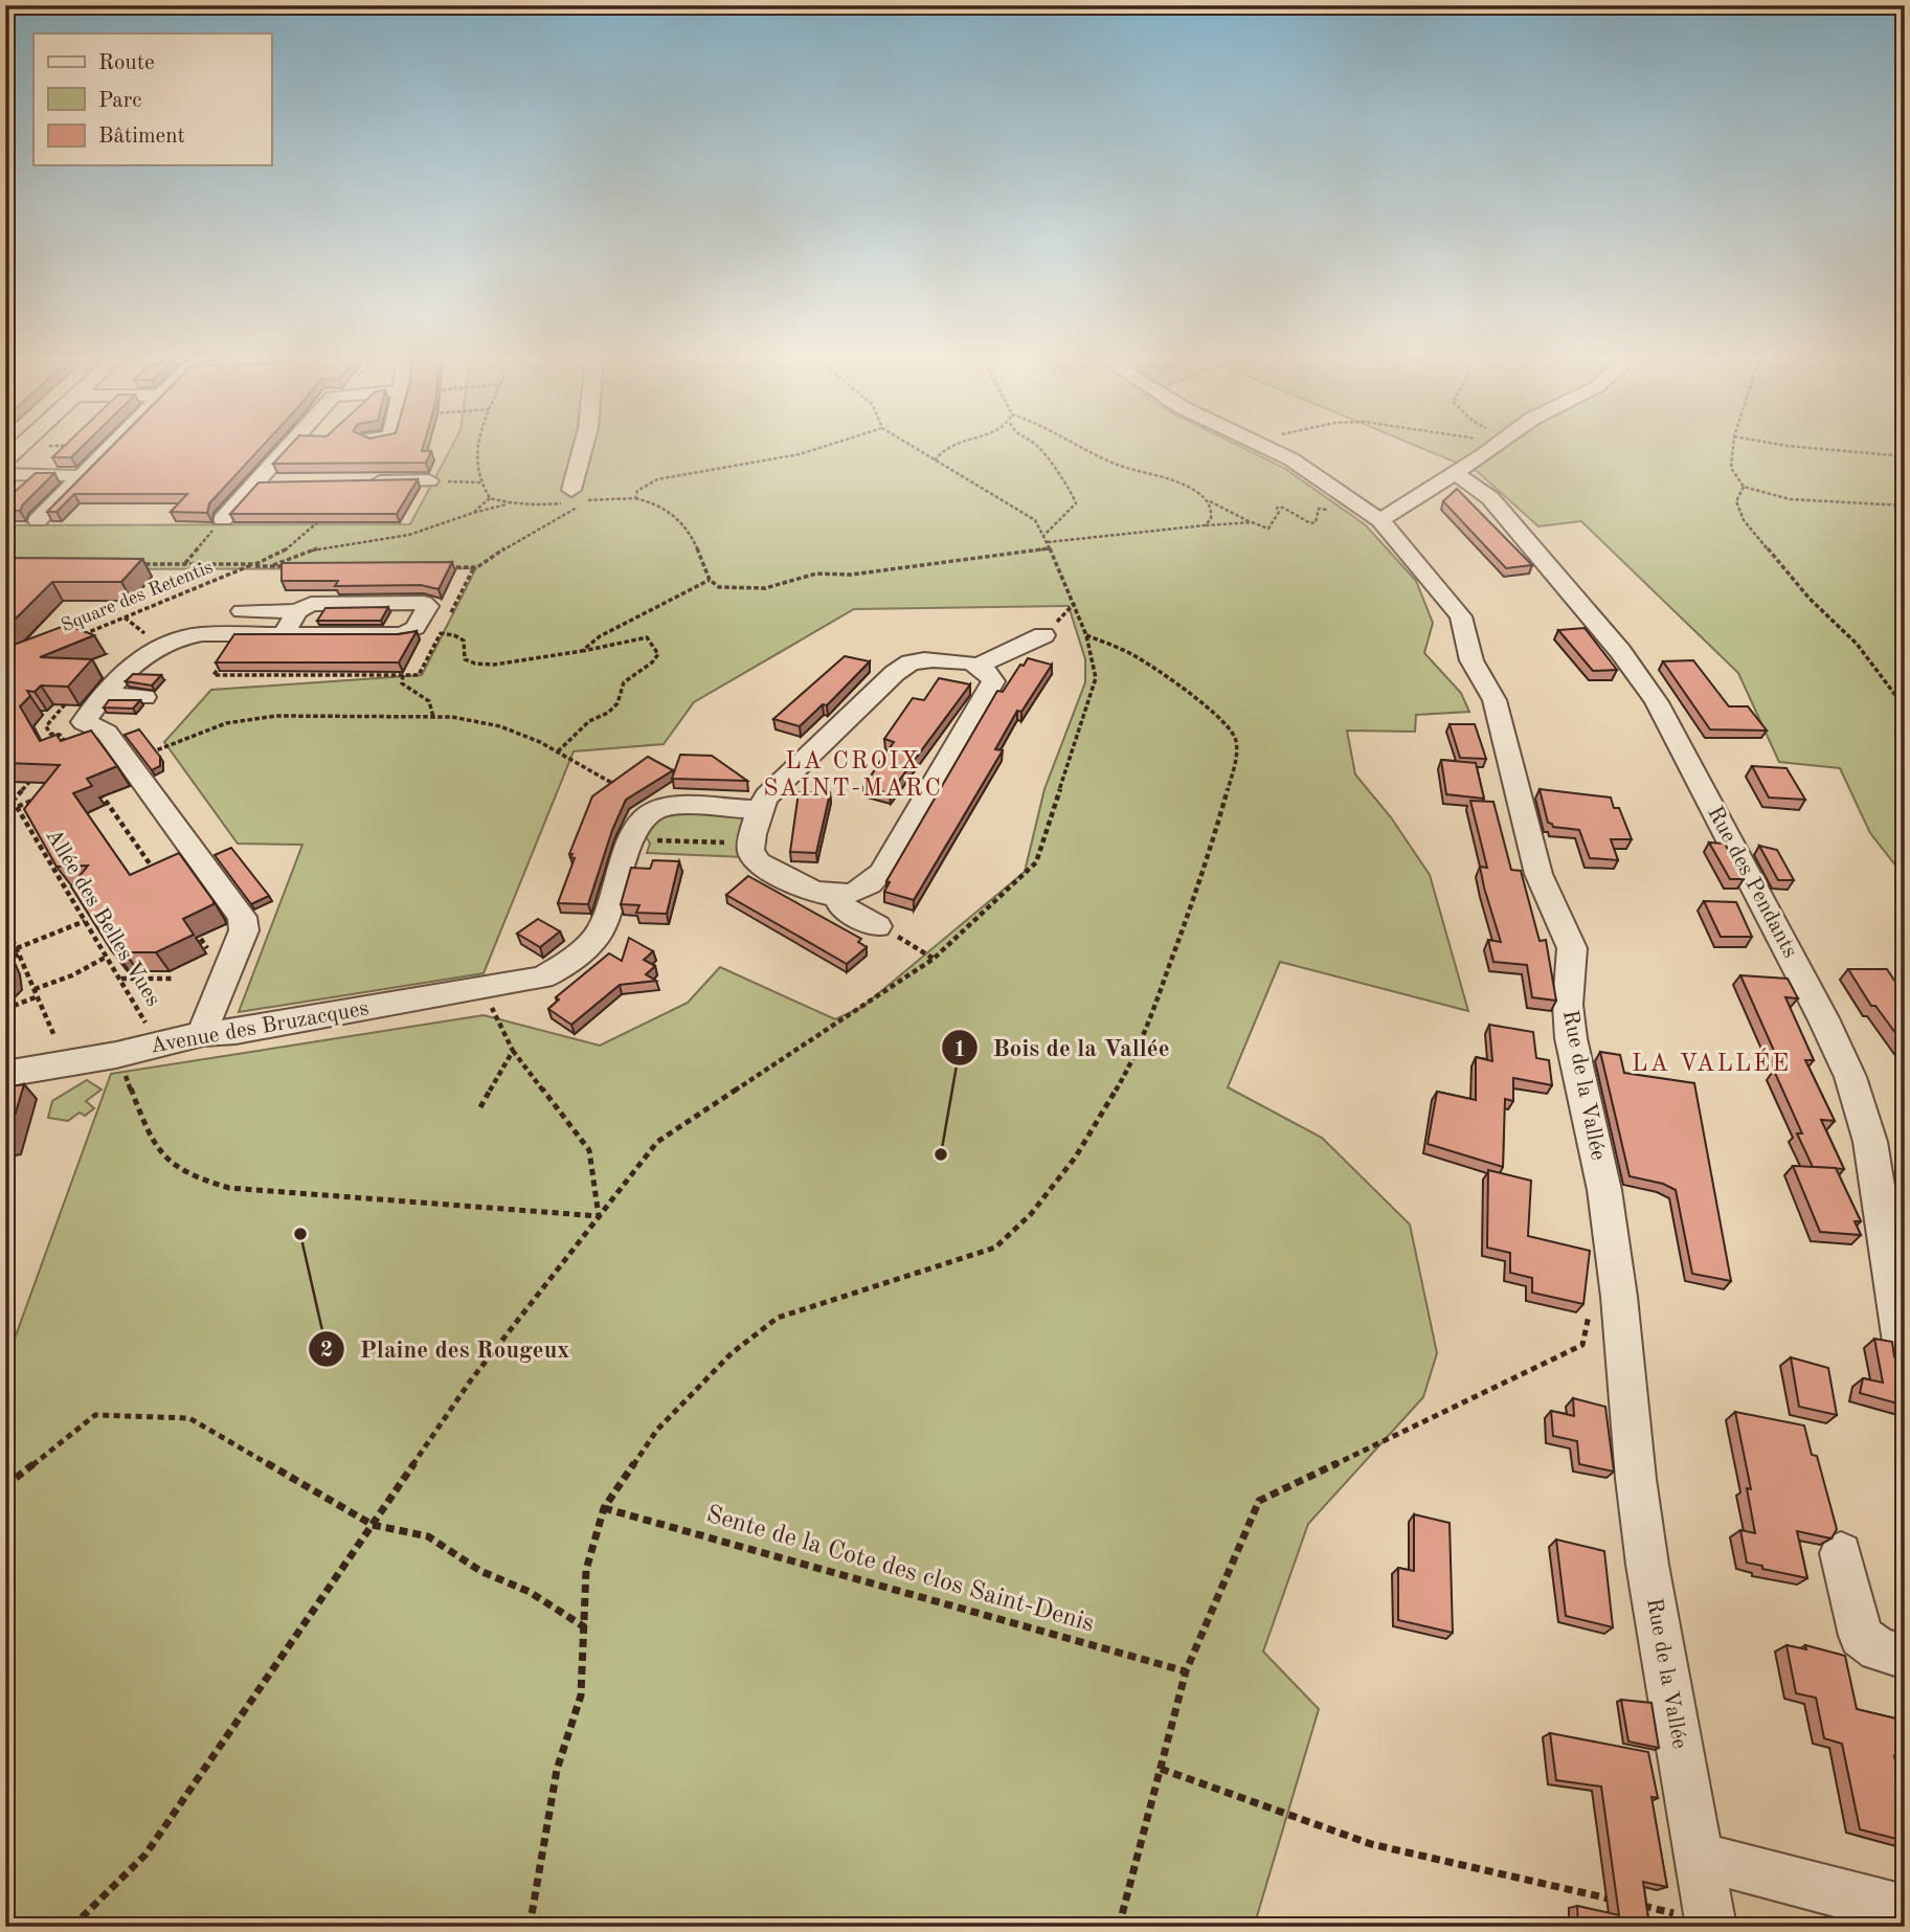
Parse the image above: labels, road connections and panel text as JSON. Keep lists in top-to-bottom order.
{
  "streets": {
    "street": ["Rue des Pendants", "Avenue des Bruzacques", "Rue de la Vallée"],
    "path": ["Square des Retentis", "Allée des Belles Vues", "Sente de la Cote des clos Saint-Denis"]
  },
  "crossings": [
    ["Allée des Belles Vues", "Avenue des Bruzacques"]
  ],
  "districts": ["LA CROIX SAINT-MARC", "LA VALLÉE"],
  "places": ["Bois de la Vallée", "Plaine des Rougeux"],
  "legend": ["Route", "Parc", "Bâtiment"]
}
